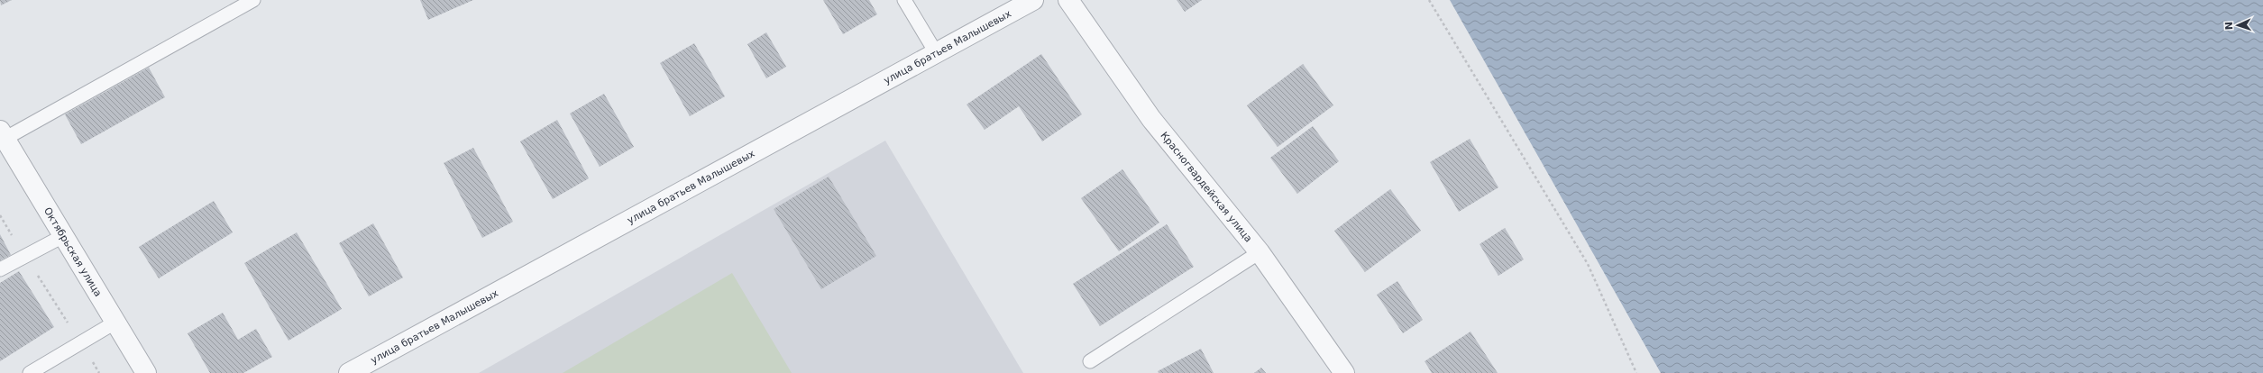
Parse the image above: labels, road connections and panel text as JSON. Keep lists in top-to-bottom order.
{
  "streets": {
    "street": ["улица братьев Малышевых", "Красногвардейская улица", "Октябрьская улица"]
  },
  "north": "left"
}
